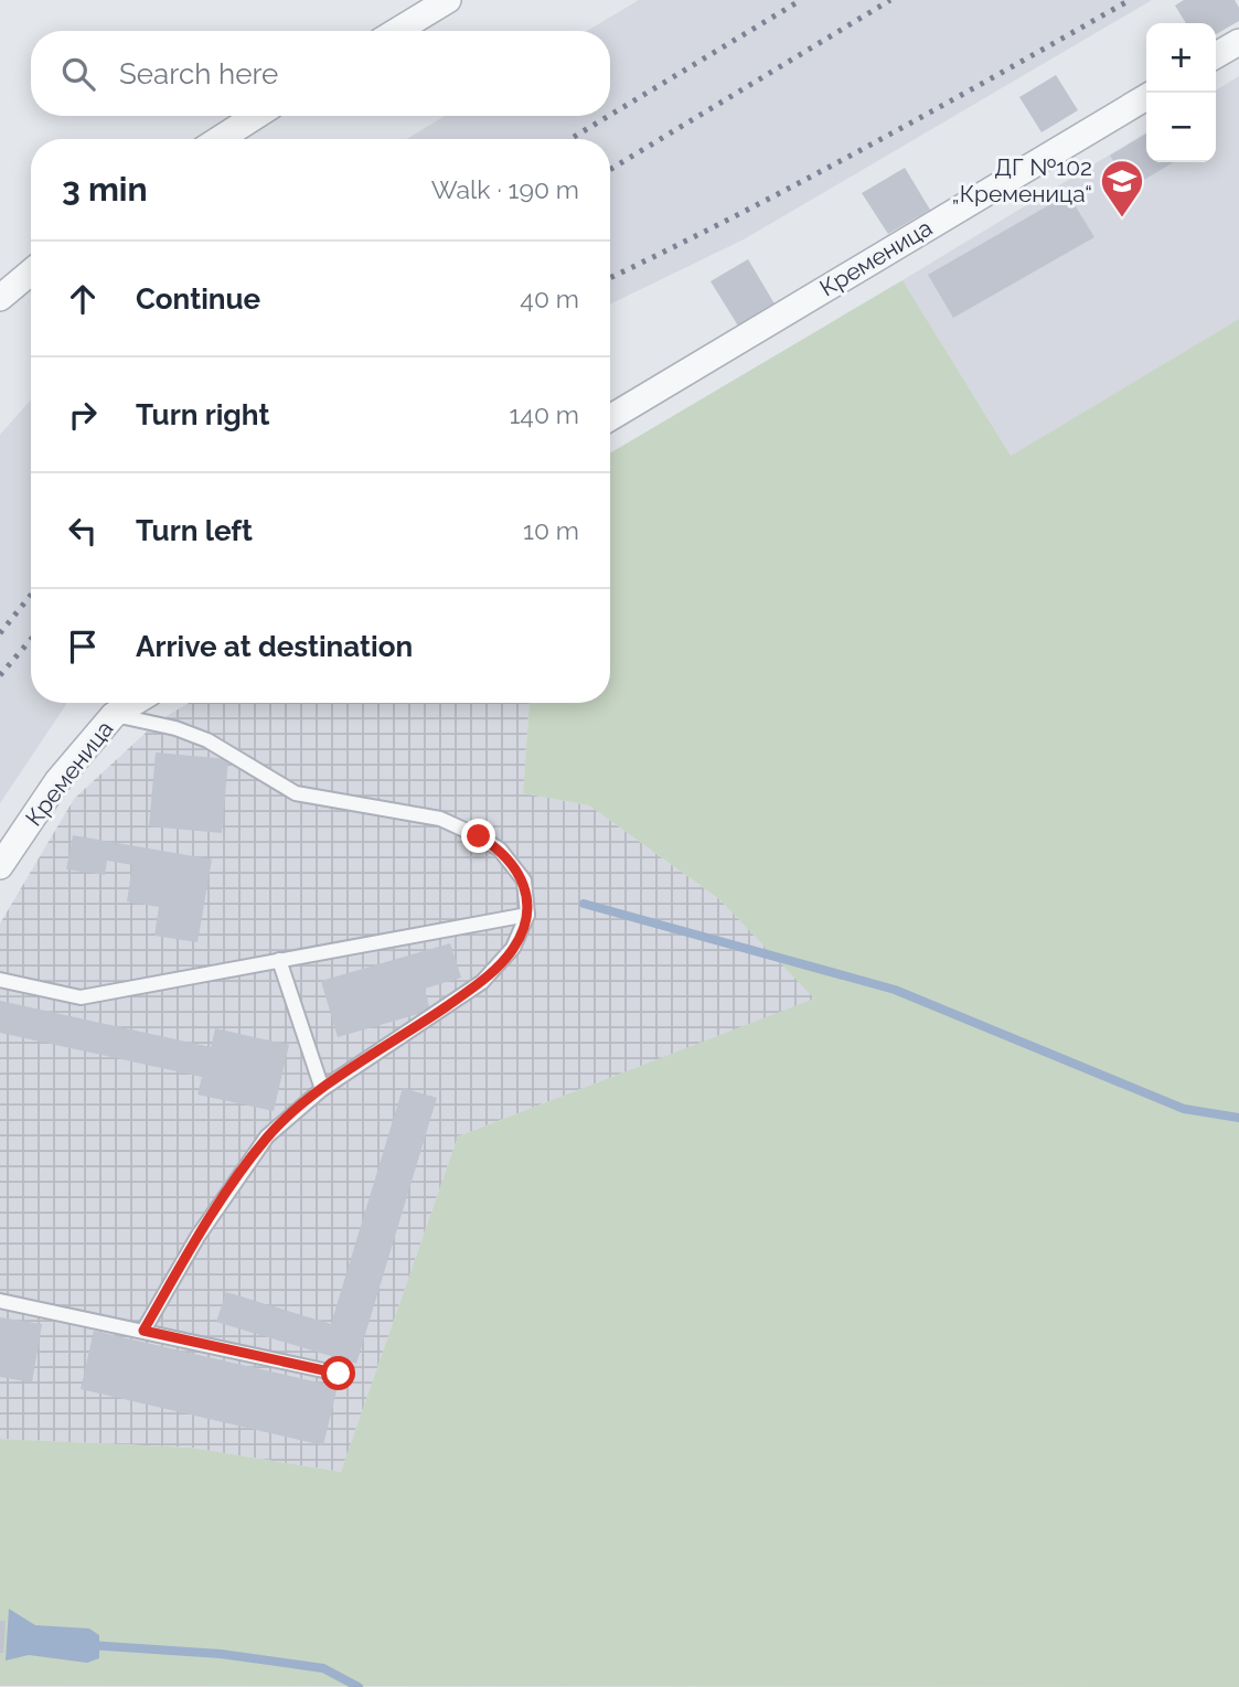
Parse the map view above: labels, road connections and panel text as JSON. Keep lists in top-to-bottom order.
{
  "streets": {
    "street": ["Кременица"]
  },
  "places": {
    "school or university": ["ДГ №102 „Кременица“"]
  },
  "page": {
    "map_buttons": ["+", "−"],
    "search": "Search here",
    "heading": ["3 min", "Walk · 190 m"],
    "list": [
      ["Continue", "40 m"],
      ["Turn right", "140 m"],
      ["Turn left", "10 m"],
      "Arrive at destination"
    ]
  }
}
